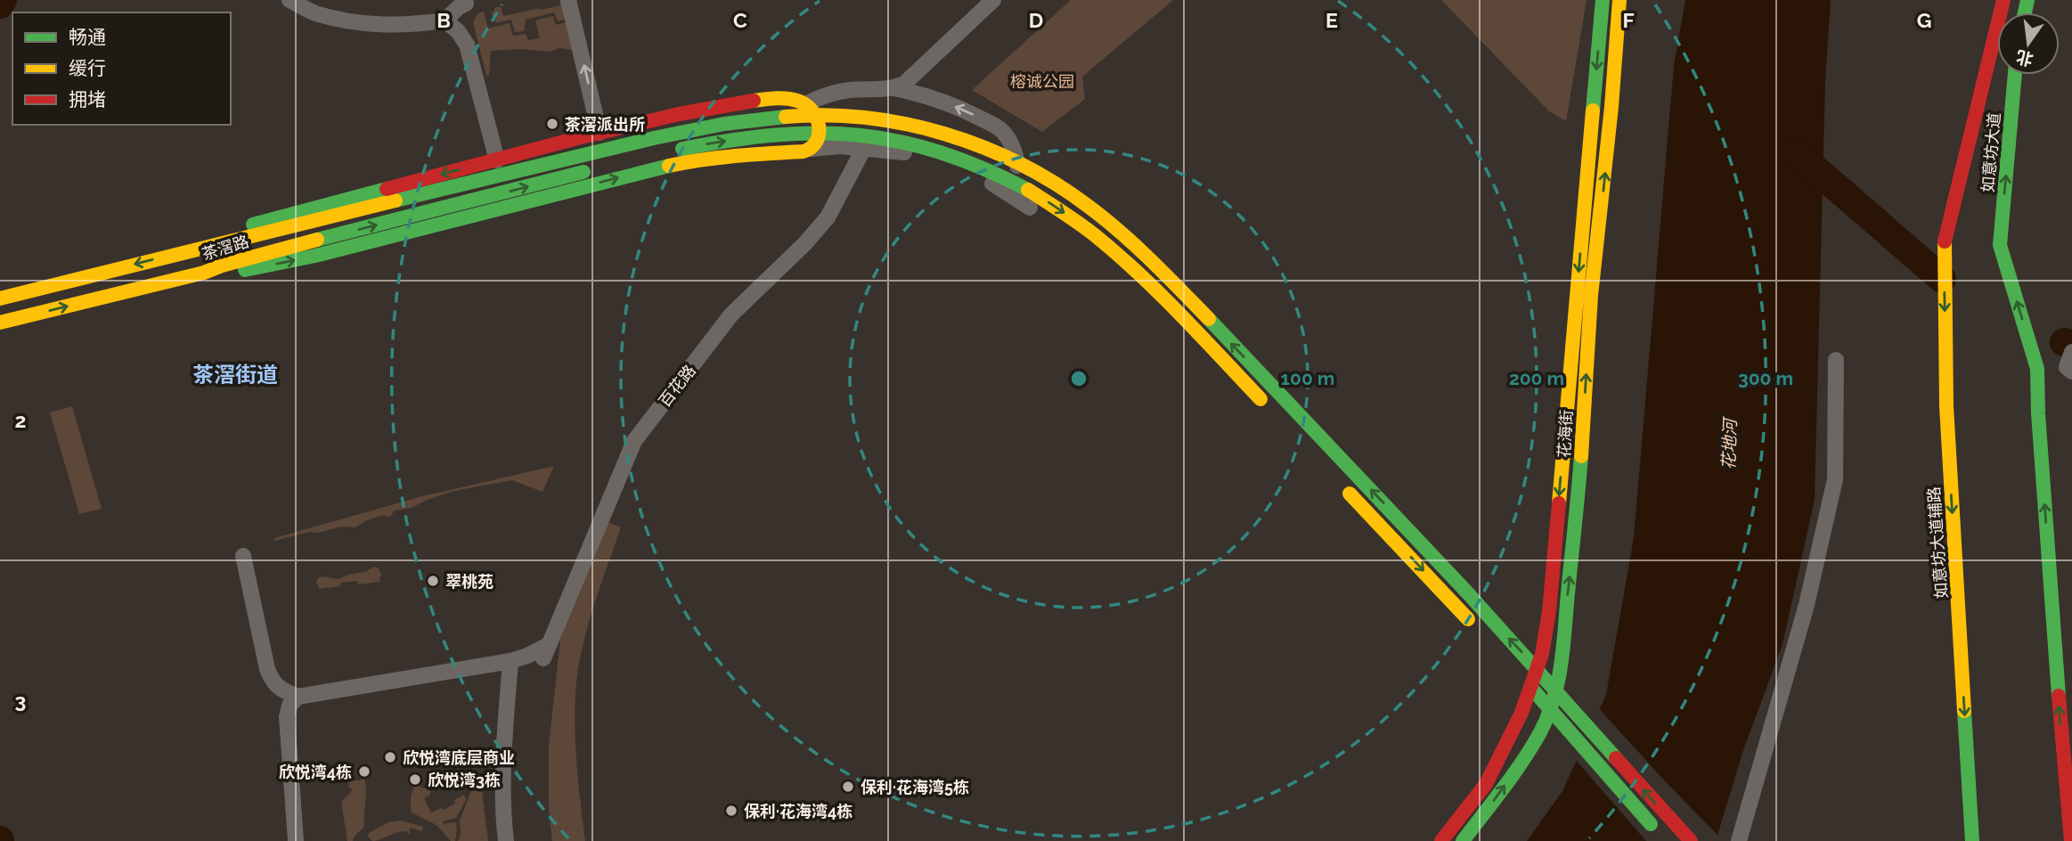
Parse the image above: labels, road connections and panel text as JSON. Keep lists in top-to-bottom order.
{
  "streets": {
    "main road": [
      "如意坊大道",
      "茶滘路",
      "花海街",
      "如意坊大道辅路"
    ],
    "street": ["百花路"]
  },
  "one_way": ["如意坊大道", "如意坊大道辅路"],
  "districts": ["茶滘街道"],
  "water": ["花地河"],
  "parks": ["榕诚公园"],
  "places": [
    "茶滘派出所",
    "翠桃苑",
    "欣悦湾底层商业",
    "欣悦湾4栋",
    "欣悦湾3栋",
    "保利·花海湾5栋",
    "保利·花海湾4栋"
  ],
  "legend": ["畅通", "缓行", "拥堵"],
  "north": "bottom",
  "grid": {
    "columns": [
      "B",
      "C",
      "D",
      "E",
      "F",
      "G"
    ],
    "rows": ["2", "3"]
  },
  "rings": ["100 m", "200 m", "300 m"]
}
